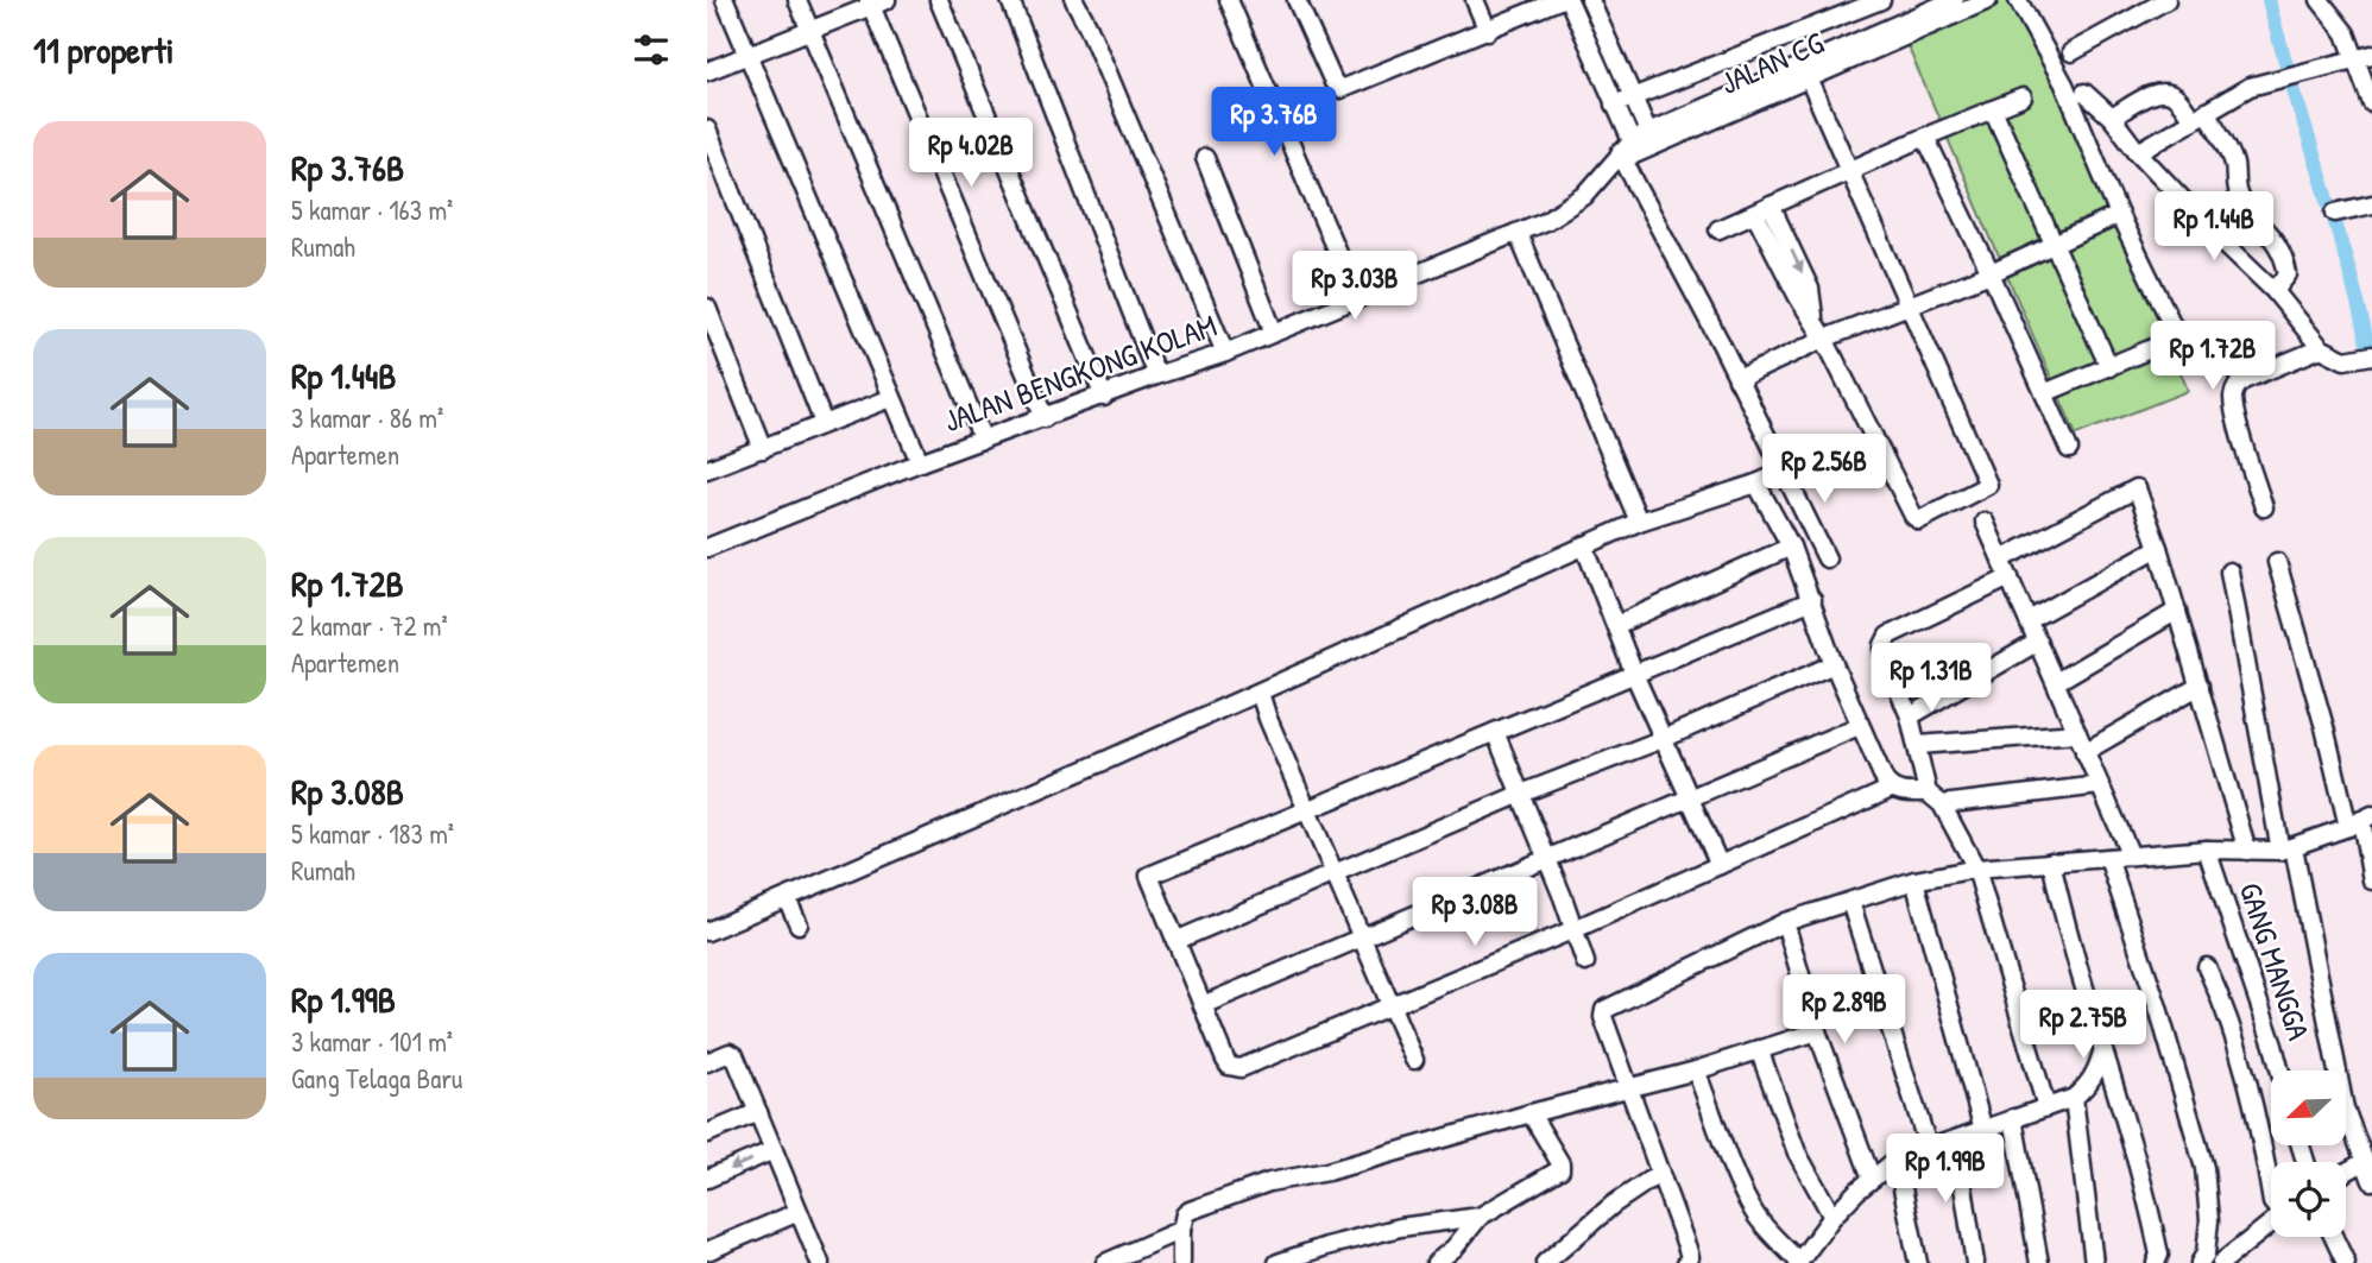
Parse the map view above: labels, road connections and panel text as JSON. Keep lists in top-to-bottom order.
{
  "streets": {
    "street": ["JALAN CG", "JALAN BENGKONG KOLAM", "GANG MANGGA"]
  },
  "crossings": [
    ["JALAN CG", "JALAN BENGKONG KOLAM"]
  ],
  "north": "bottom left",
  "page": {
    "heading": "11 properti",
    "price": [
      "Rp 3.76B",
      "Rp 4.02B",
      "Rp 1.44B",
      "Rp 3.03B",
      "Rp 1.72B",
      "Rp 2.56B",
      "Rp 1.31B",
      "Rp 3.08B",
      "Rp 2.89B",
      "Rp 2.75B",
      "Rp 1.99B"
    ],
    "list": [
      {
        "name": "Rp 3.76B",
        "note": "5 kamar · 163 m² · Rumah"
      },
      {
        "name": "Rp 1.44B",
        "note": "3 kamar · 86 m² · Apartemen"
      },
      {
        "name": "Rp 1.72B",
        "note": "2 kamar · 72 m² · Apartemen"
      },
      {
        "name": "Rp 3.08B",
        "note": "5 kamar · 183 m² · Rumah"
      },
      {
        "name": "Rp 1.99B",
        "note": "3 kamar · 101 m² · Gang Telaga Baru"
      }
    ]
  }
}
